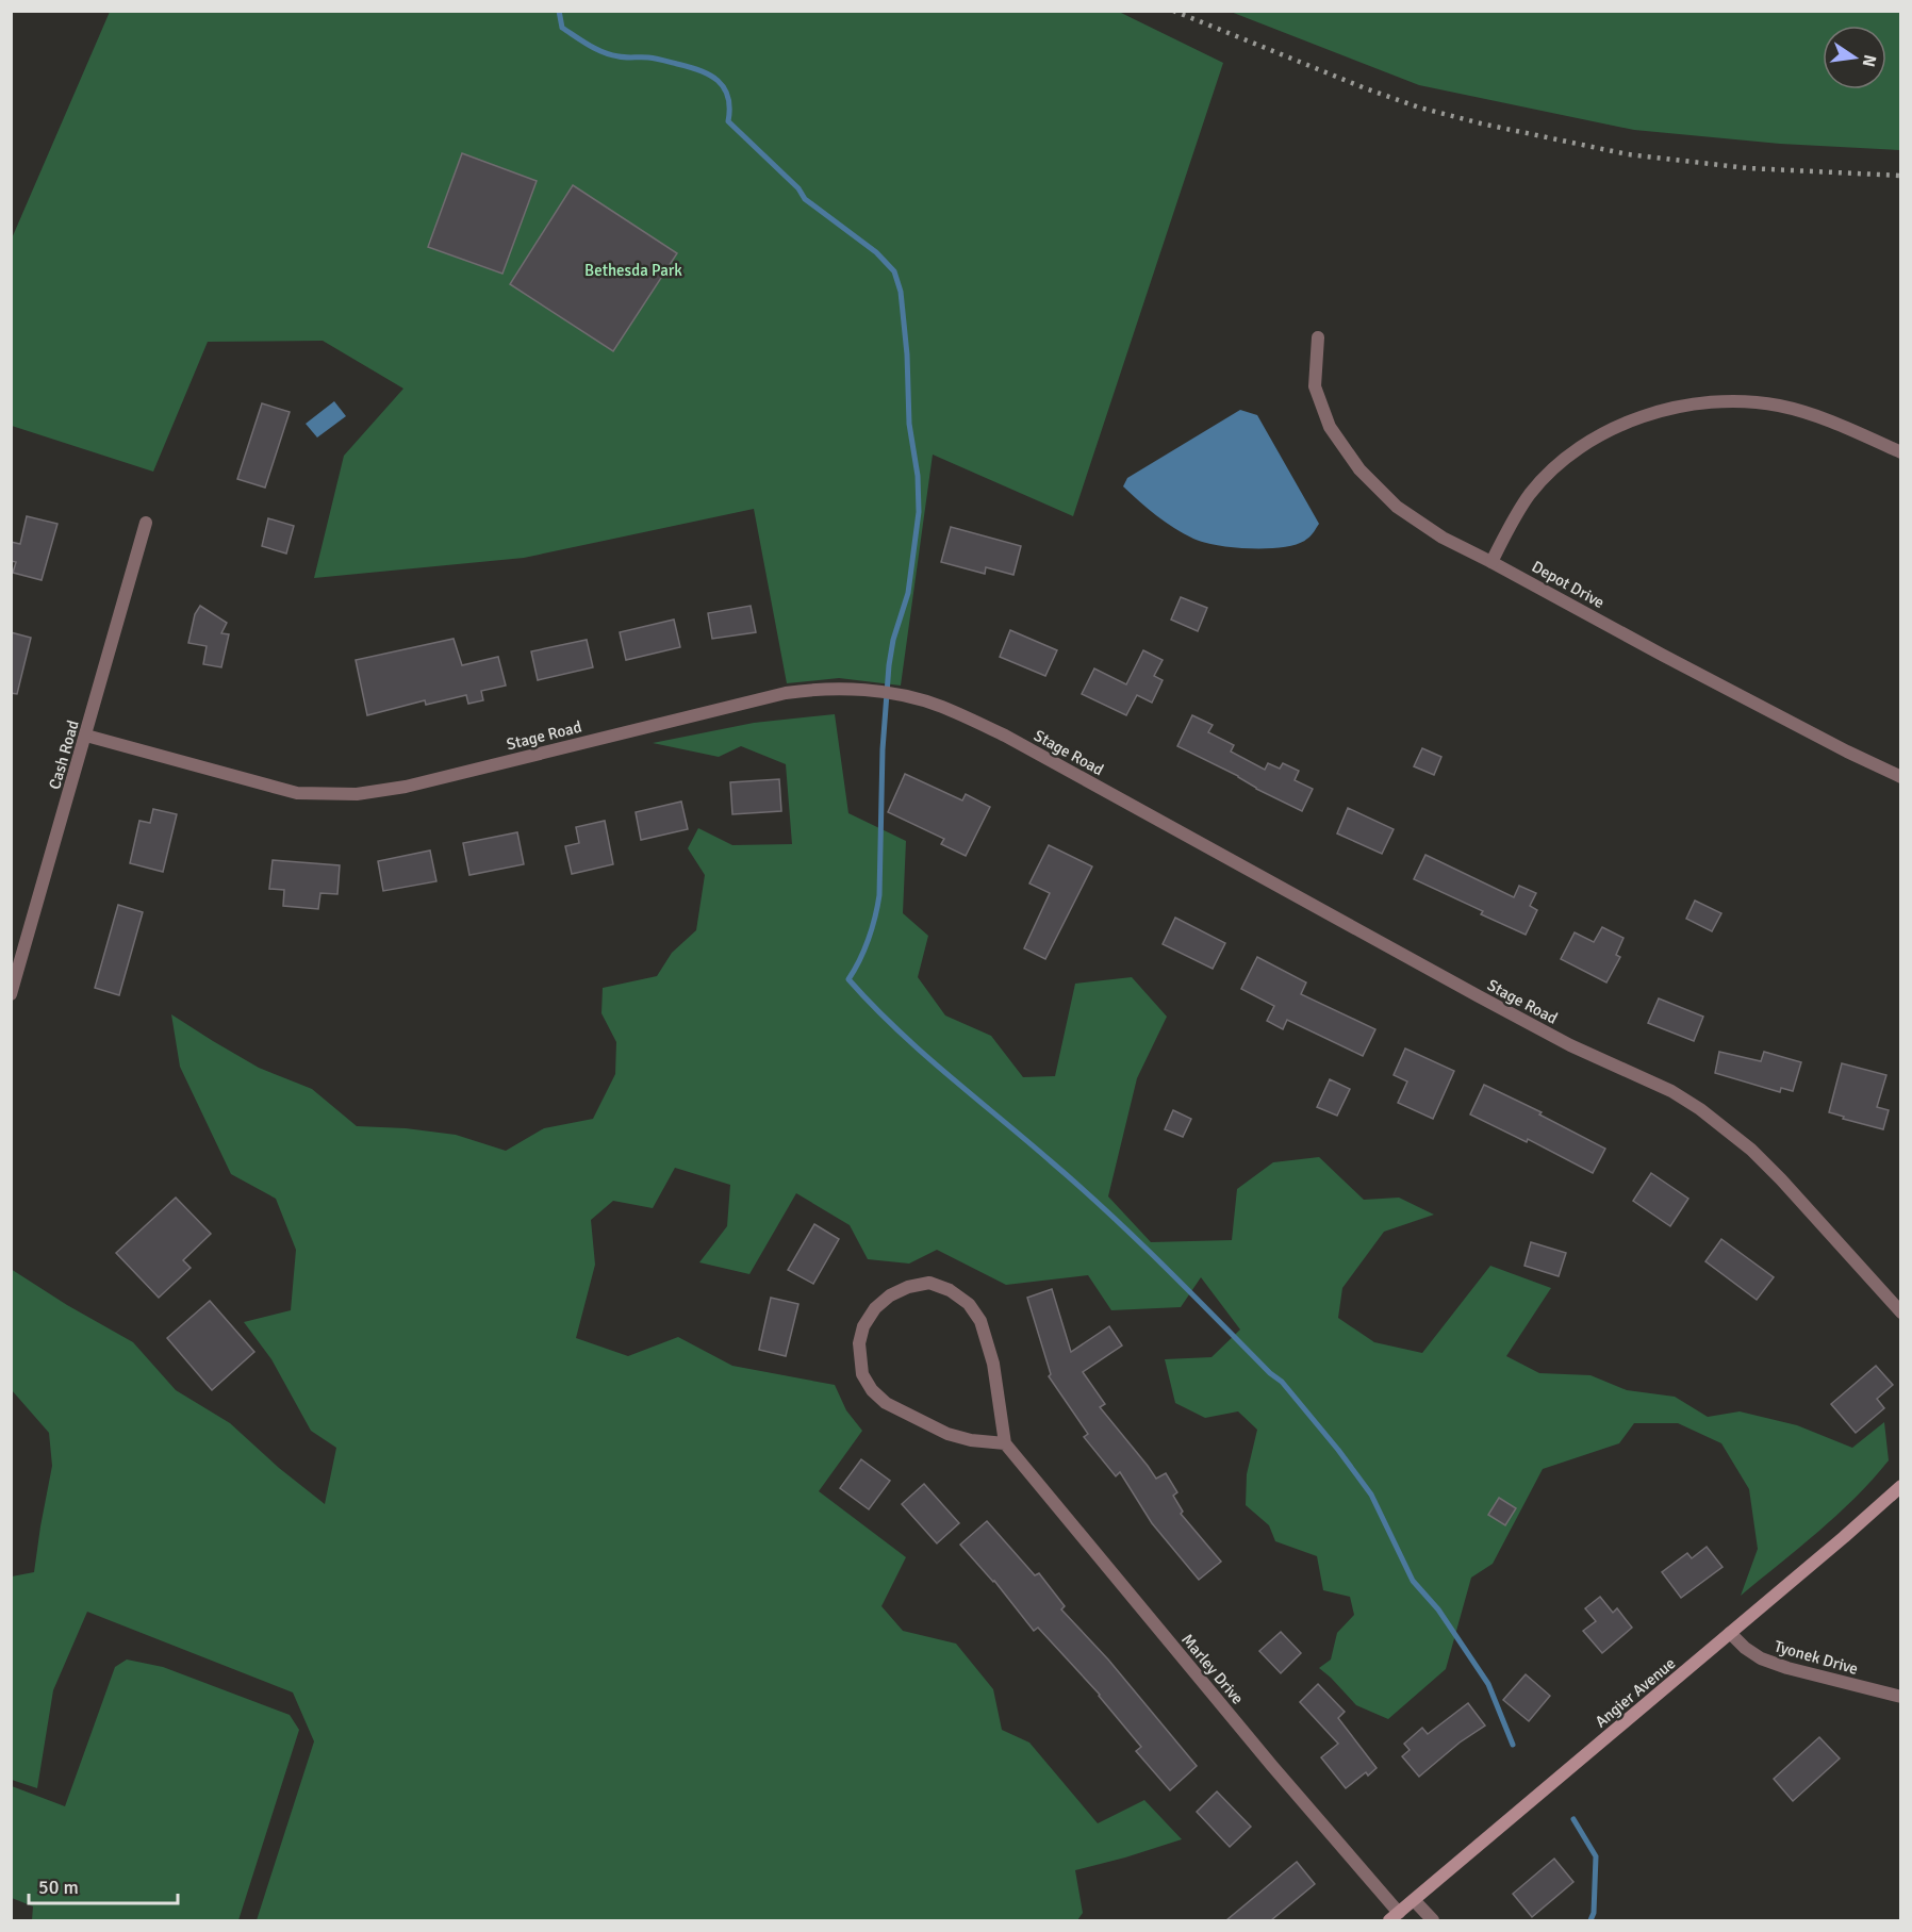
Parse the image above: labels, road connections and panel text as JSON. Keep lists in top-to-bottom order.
{
  "streets": {
    "main road": ["Angier Avenue"],
    "street": [
      "Depot Drive",
      "Stage Road",
      "Cash Road",
      "Tyonek Drive",
      "Marley Drive"
    ]
  },
  "crossings": [
    ["Stage Road", "Cash Road"],
    ["Tyonek Drive", "Angier Avenue"],
    ["Marley Drive", "Angier Avenue"]
  ],
  "parks": ["Bethesda Park"],
  "scale_bar": "50 m",
  "north": "right"
}
